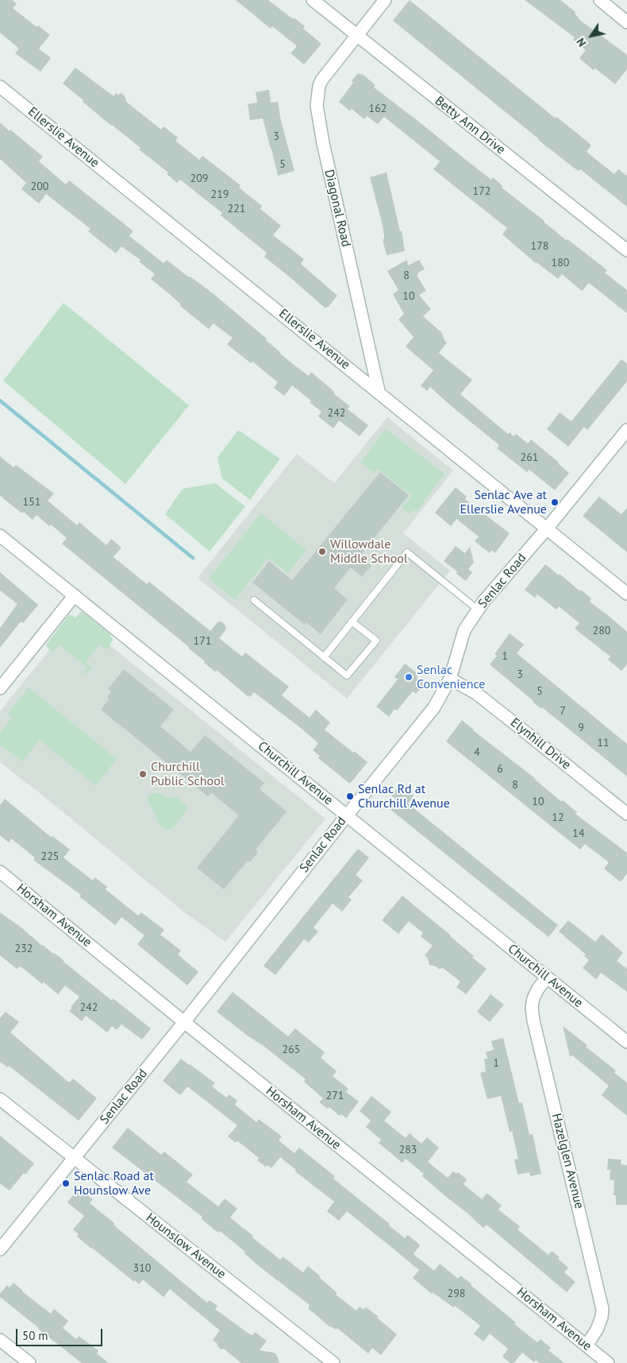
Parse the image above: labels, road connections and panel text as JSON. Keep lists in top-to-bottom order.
{
  "streets": {
    "street": [
      "Betty Ann Drive",
      "Ellerslie Avenue",
      "Diagonal Road",
      "Senlac Road",
      "Elynhill Drive",
      "Churchill Avenue",
      "Horsham Avenue",
      "Hazelglen Avenue",
      "Hounslow Avenue"
    ]
  },
  "crossings": [
    ["Betty Ann Drive", "Diagonal Road"],
    ["Ellerslie Avenue", "Diagonal Road"],
    ["Ellerslie Avenue", "Senlac Road"],
    ["Senlac Road", "Elynhill Drive"],
    ["Senlac Road", "Churchill Avenue"],
    ["Senlac Road", "Horsham Avenue"],
    ["Senlac Road", "Hounslow Avenue"],
    ["Churchill Avenue", "Hazelglen Avenue"],
    ["Horsham Avenue", "Hazelglen Avenue"]
  ],
  "places": [
    "Senlac Ave at Ellerslie Avenue",
    "Willowdale Middle School",
    "Senlac Convenience",
    "Churchill Public School",
    "Senlac Rd at Churchill Avenue",
    "Senlac Road at Hounslow Ave"
  ],
  "house_numbers": [
    "162",
    "3",
    "5",
    "209",
    "200",
    "172",
    "219",
    "221",
    "178",
    "180",
    "8",
    "10",
    "242",
    "261",
    "151",
    "280",
    "171",
    "1",
    "3",
    "5",
    "7",
    "9",
    "11",
    "4",
    "6",
    "8",
    "10",
    "12",
    "14",
    "225",
    "232",
    "242",
    "265",
    "1",
    "271",
    "283",
    "310",
    "298"
  ],
  "scale_bar": "50 m",
  "north": "bottom left"
}
